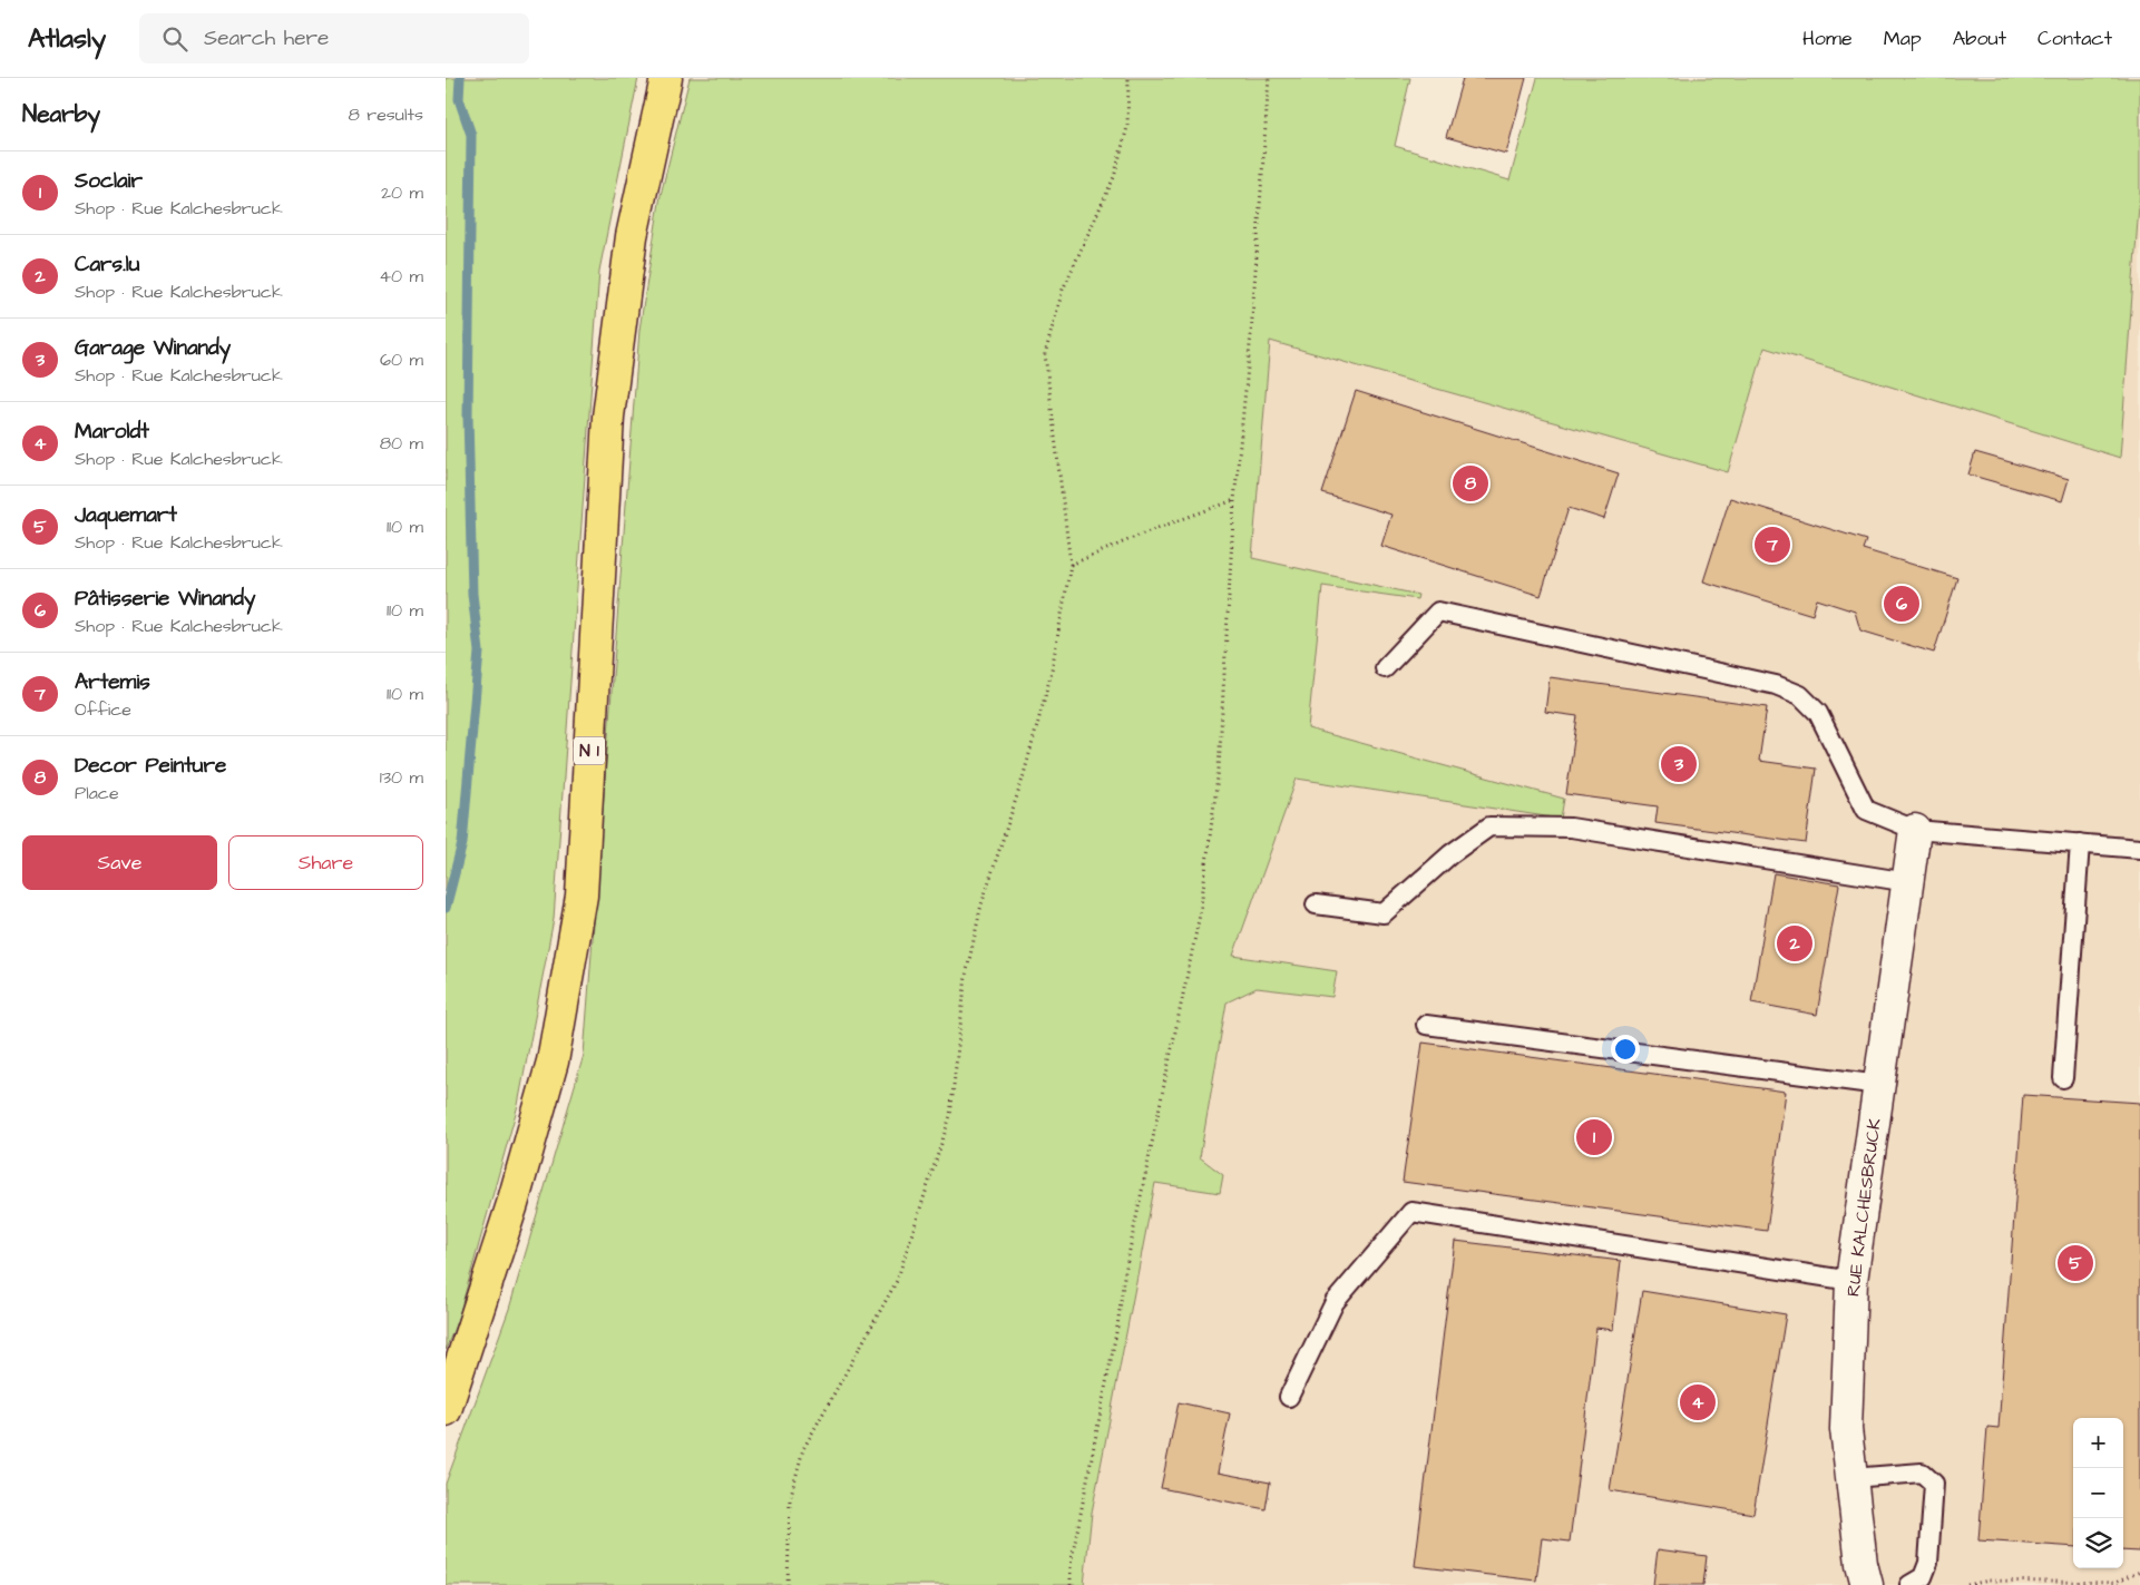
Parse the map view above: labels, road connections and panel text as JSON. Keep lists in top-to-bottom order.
{
  "streets": {
    "main road": ["N 1"],
    "street": ["RUE KALCHESBRUCK"]
  },
  "page": {
    "header": "Atlasly",
    "search": "Search here",
    "nav": [
      "Home",
      "Map",
      "About",
      "Contact"
    ],
    "heading": ["Nearby", "8 results"],
    "list": [
      {
        "mark": "1",
        "name": "Soclair",
        "note": "Shop · Rue Kalchesbruck",
        "value": "20 m"
      },
      {
        "mark": "2",
        "name": "Cars.lu",
        "note": "Shop · Rue Kalchesbruck",
        "value": "40 m"
      },
      {
        "mark": "3",
        "name": "Garage Winandy",
        "note": "Shop · Rue Kalchesbruck",
        "value": "60 m"
      },
      {
        "mark": "4",
        "name": "Maroldt",
        "note": "Shop · Rue Kalchesbruck",
        "value": "80 m"
      },
      {
        "mark": "5",
        "name": "Jaquemart",
        "note": "Shop · Rue Kalchesbruck",
        "value": "110 m"
      },
      {
        "mark": "6",
        "name": "Pâtisserie Winandy",
        "note": "Shop · Rue Kalchesbruck",
        "value": "110 m"
      },
      {
        "mark": "7",
        "name": "Artemis",
        "note": "Office",
        "value": "110 m"
      },
      {
        "mark": "8",
        "name": "Decor Peinture",
        "note": "Place",
        "value": "130 m"
      }
    ],
    "pins": [
      "8",
      "7",
      "6",
      "3",
      "2",
      "1",
      "5",
      "4"
    ],
    "buttons": ["Save", "Share"],
    "map_buttons": ["+", "−"]
  }
}
